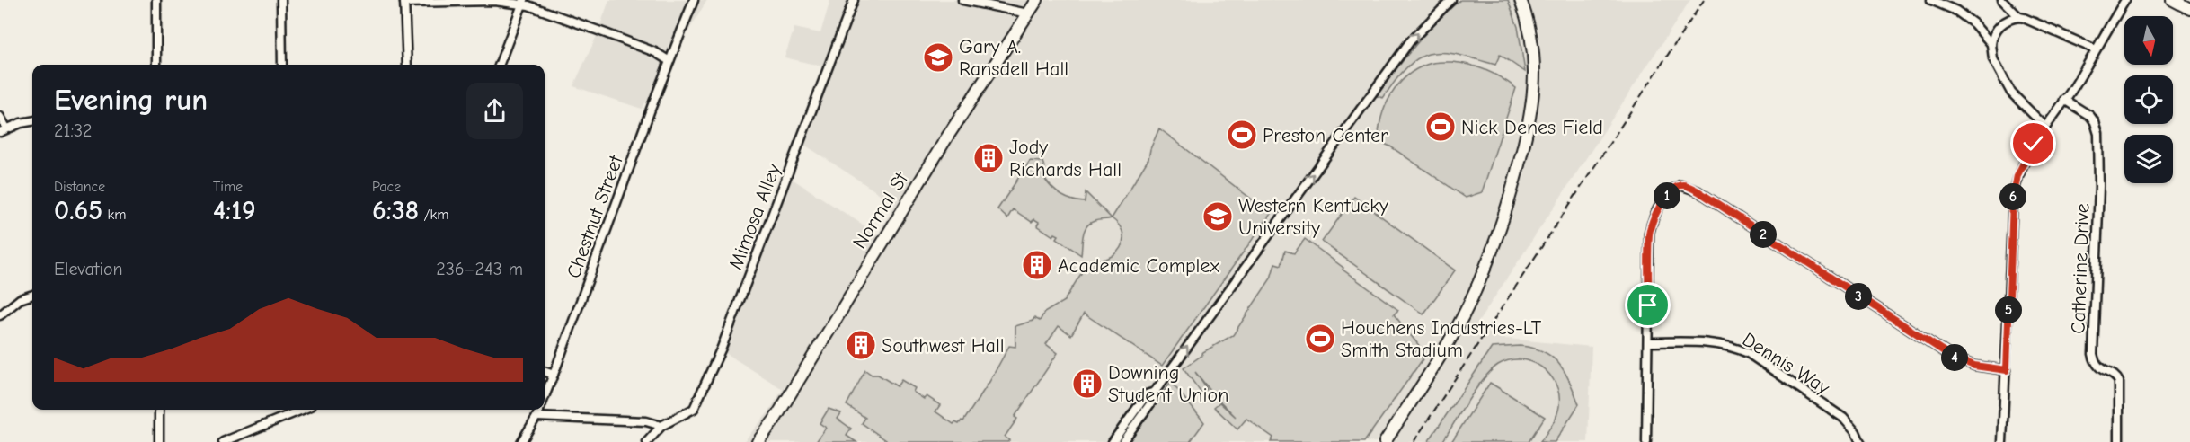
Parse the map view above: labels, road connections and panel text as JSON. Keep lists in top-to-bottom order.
{
  "streets": {
    "street": [
      "Normal St",
      "Chestnut Street",
      "Mimosa Alley",
      "Catherine Drive",
      "Dennis Way"
    ]
  },
  "places": {
    "school or university": ["Gary A. Ransdell Hall", "Western Kentucky University"],
    "sports": ["Nick Denes Field", "Preston Center", "Houchens Industries-LT Smith Stadium"],
    "building": [
      "Jody Richards Hall",
      "Academic Complex",
      "Southwest Hall",
      "Downing Student Union"
    ]
  },
  "north": "bottom",
  "page": {
    "heading": ["Evening run", "21:32"],
    "stats": [
      ["Distance", "0.65 km"],
      ["Time", "4:19"],
      ["Pace", "6:38 /km"]
    ],
    "pins": [
      "1",
      "6",
      "2",
      "3",
      "5",
      "4"
    ],
    "chart": ["Elevation", "236–243 m"]
  }
}
